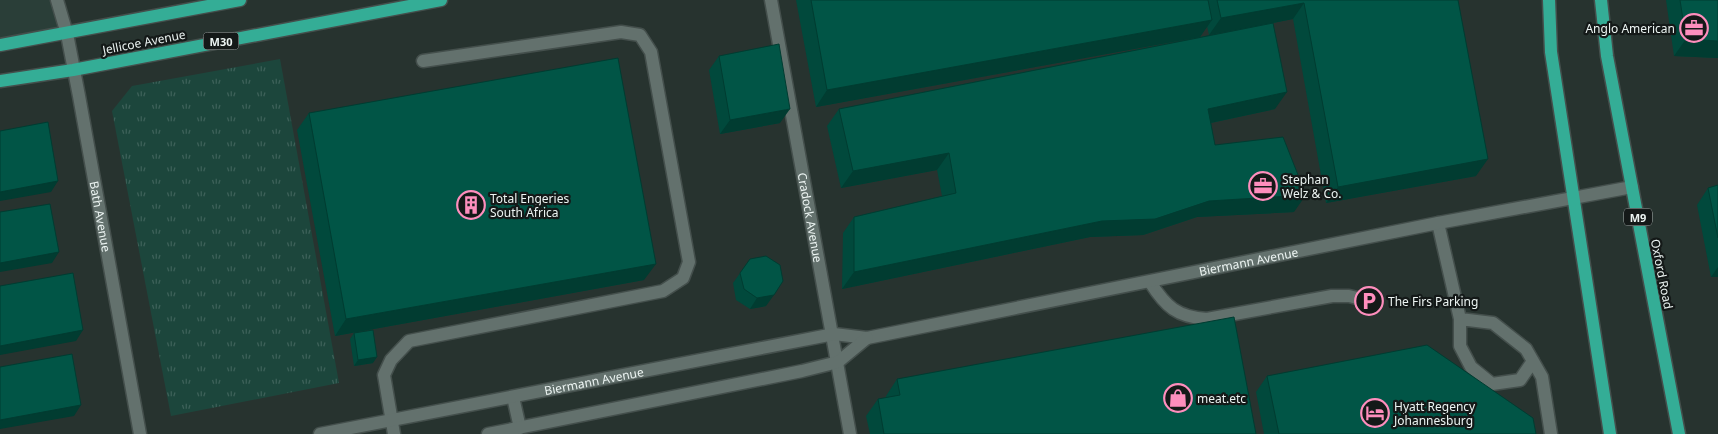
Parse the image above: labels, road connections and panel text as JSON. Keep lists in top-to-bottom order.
{
  "streets": {
    "main road": [
      "M30",
      "Jellicoe Avenue",
      "M9",
      "Oxford Road"
    ],
    "street": ["Bath Avenue", "Cradock Avenue", "Biermann Avenue"]
  },
  "crossings": [
    ["Jellicoe Avenue", "Bath Avenue"],
    ["Cradock Avenue", "Biermann Avenue"],
    ["Biermann Avenue", "Oxford Road"]
  ],
  "places": {
    "office": ["Anglo American", "Stephan Welz & Co."],
    "building": ["Total Engeries South Africa"],
    "parking": ["The Firs Parking"],
    "shop": ["meat.etc"],
    "hotel": ["Hyatt Regency Johannesburg"]
  }
}
